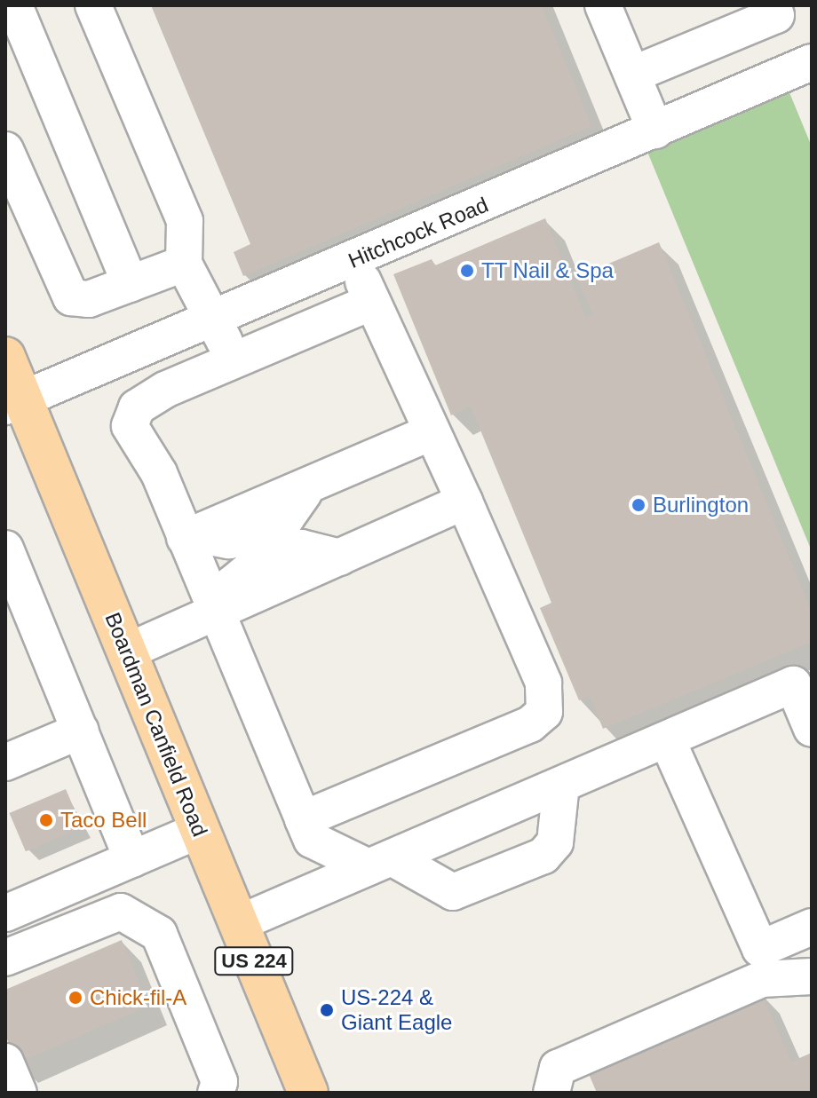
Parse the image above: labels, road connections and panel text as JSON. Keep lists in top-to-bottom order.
{
  "streets": {
    "main road": ["Boardman Canfield Road", "US 224"],
    "street": ["Hitchcock Road"]
  },
  "crossings": [
    ["Hitchcock Road", "Boardman Canfield Road"]
  ],
  "places": [
    "TT Nail & Spa",
    "Burlington",
    "Taco Bell",
    "Chick-fil-A",
    "US-224 & Giant Eagle"
  ]
}
